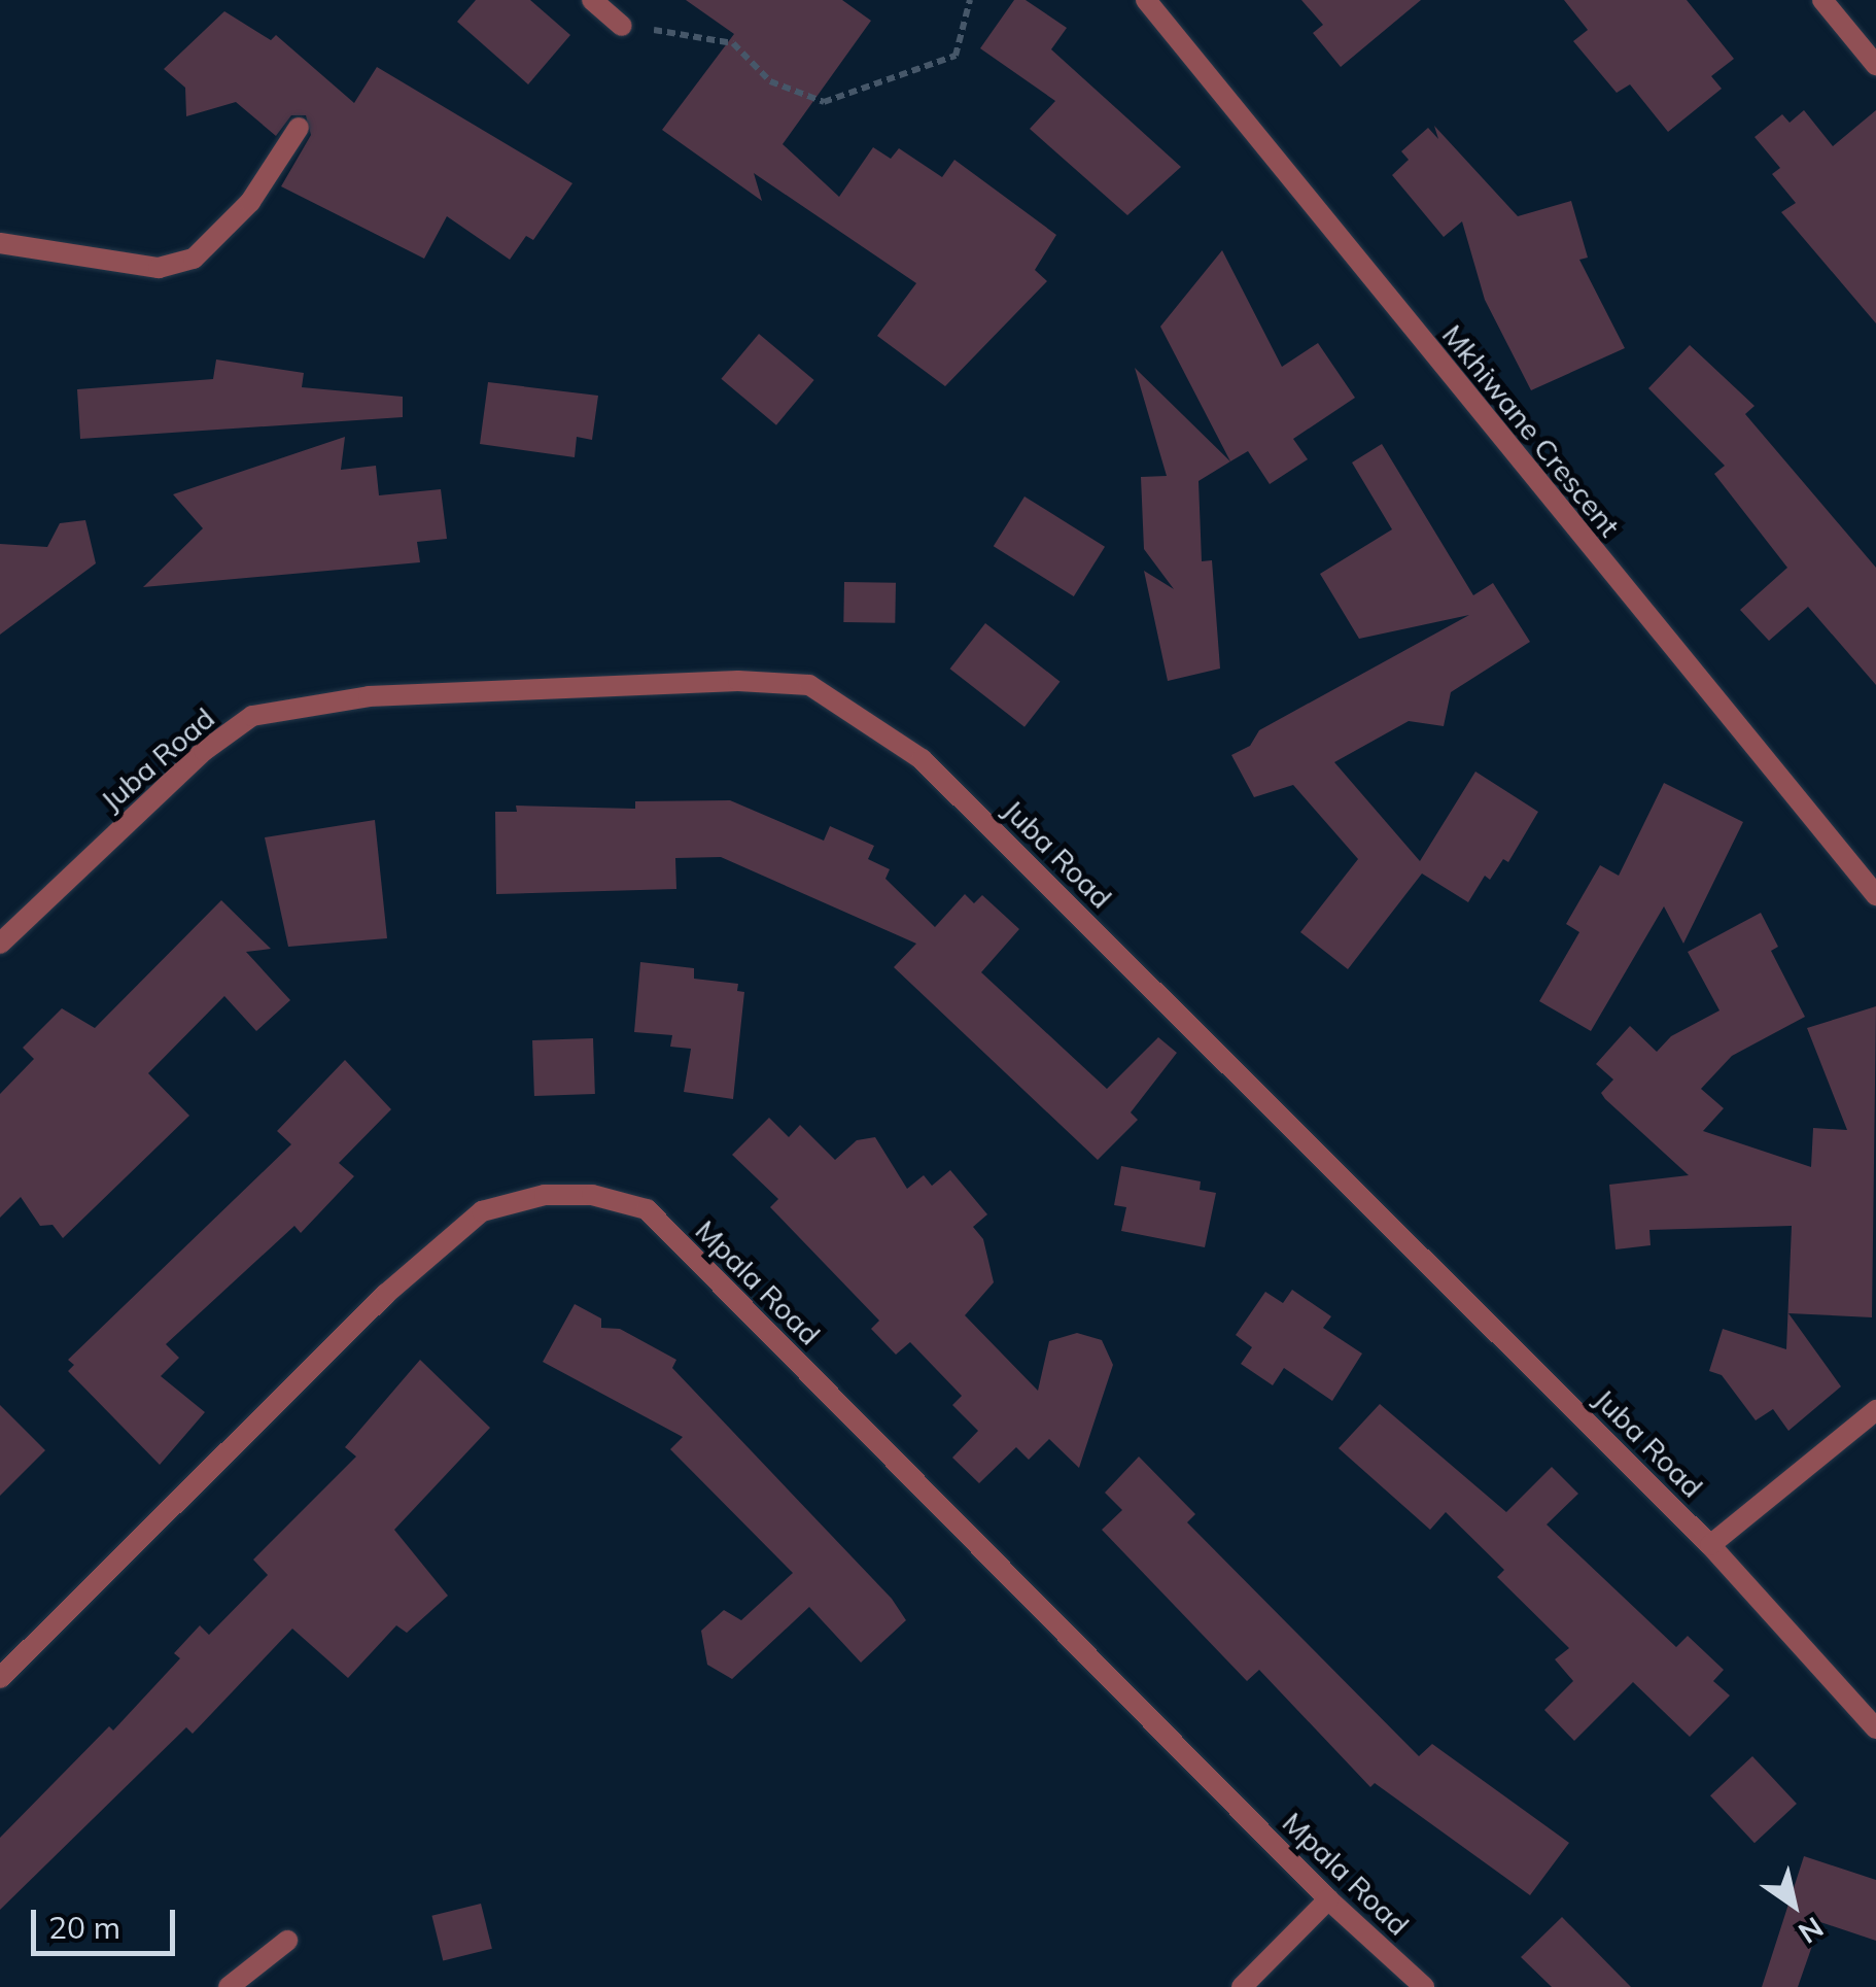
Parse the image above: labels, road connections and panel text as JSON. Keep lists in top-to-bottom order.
{
  "streets": {
    "street": ["Mkhiwane Crescent", "Juba Road", "Mpala Road"]
  },
  "scale_bar": "20 m",
  "north": "bottom right"
}
